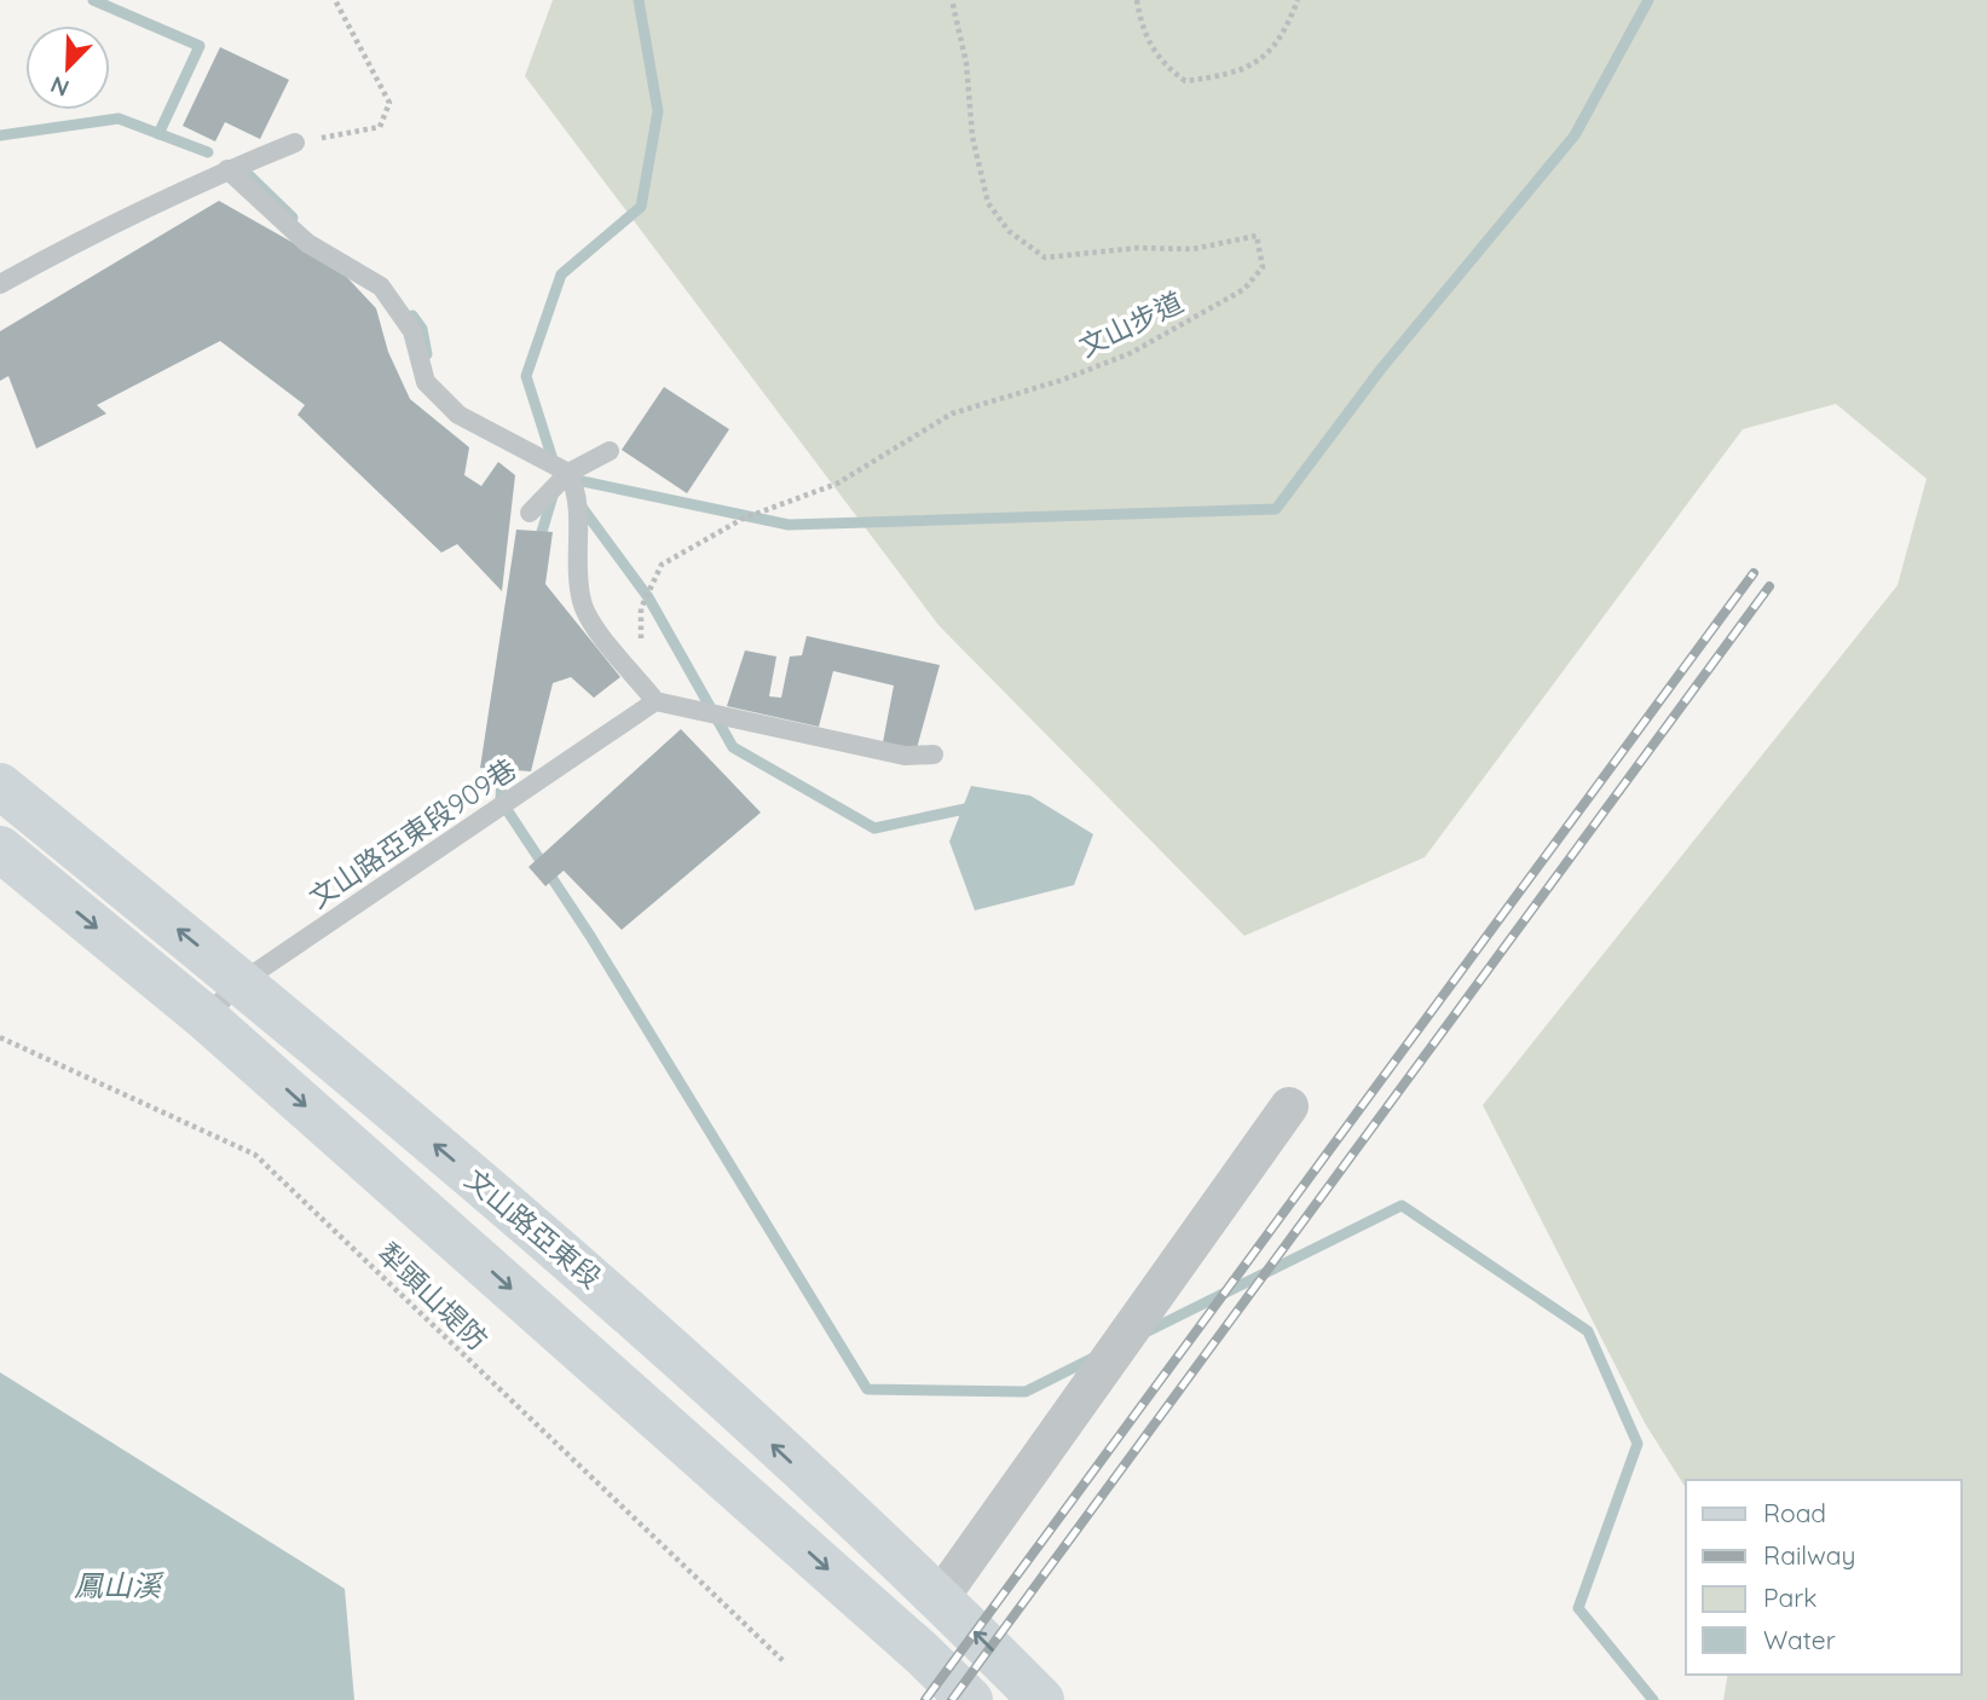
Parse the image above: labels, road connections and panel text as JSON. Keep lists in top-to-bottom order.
{
  "streets": {
    "main road": ["文山路亞東段"],
    "lane": ["文山路亞東段909巷"],
    "path": ["文山步道", "犁頭山堤防"]
  },
  "crossings": [
    ["文山路亞東段909巷", "文山路亞東段"]
  ],
  "water": ["鳳山溪"],
  "legend": [
    "Road",
    "Railway",
    "Park",
    "Water"
  ],
  "north": "bottom left"
}
